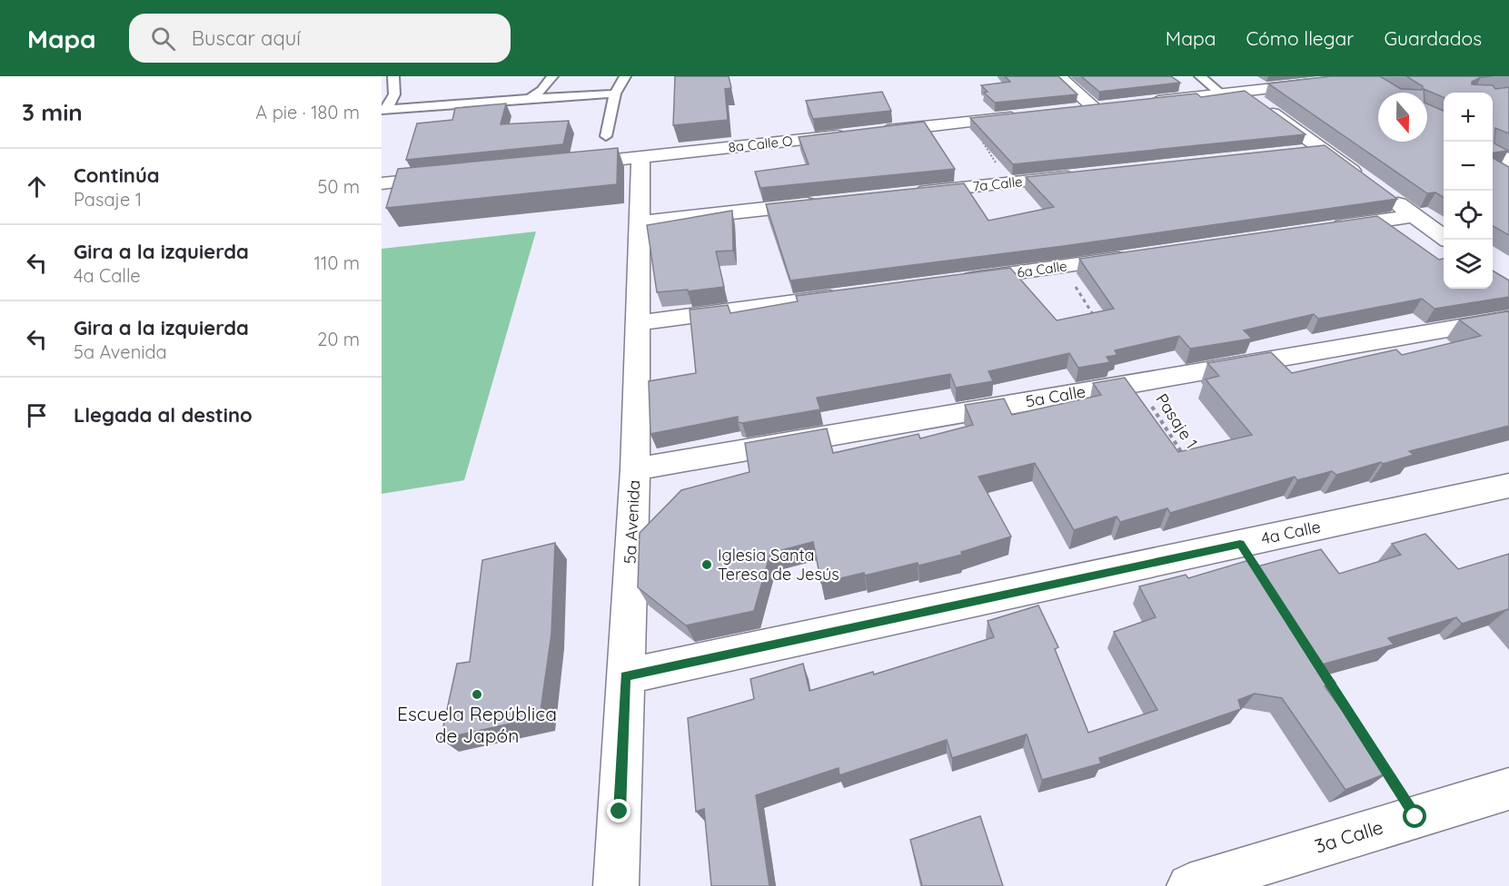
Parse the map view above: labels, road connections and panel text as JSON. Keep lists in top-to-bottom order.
{
  "streets": {
    "street": [
      "8a Calle O",
      "7a Calle",
      "6a Calle",
      "5a Calle",
      "5a Avenida",
      "4a Calle",
      "3a Calle"
    ],
    "path": ["Pasaje 1"]
  },
  "crossings": [
    ["8a Calle O", "5a Avenida"],
    ["5a Calle", "Pasaje 1"],
    ["5a Calle", "5a Avenida"],
    ["5a Avenida", "4a Calle"]
  ],
  "places": ["Iglesia Santa Teresa de Jesús", "Escuela República de Japón"],
  "north": "bottom",
  "page": {
    "header": "Mapa",
    "search": "Buscar aquí",
    "nav": ["Mapa", "Cómo llegar", "Guardados"],
    "heading": ["3 min", "A pie · 180 m"],
    "map_buttons": ["+", "−"],
    "list": [
      ["Continúa", "Pasaje 1", "50 m"],
      ["Gira a la izquierda", "4a Calle", "110 m"],
      ["Gira a la izquierda", "5a Avenida", "20 m"],
      "Llegada al destino"
    ]
  }
}
